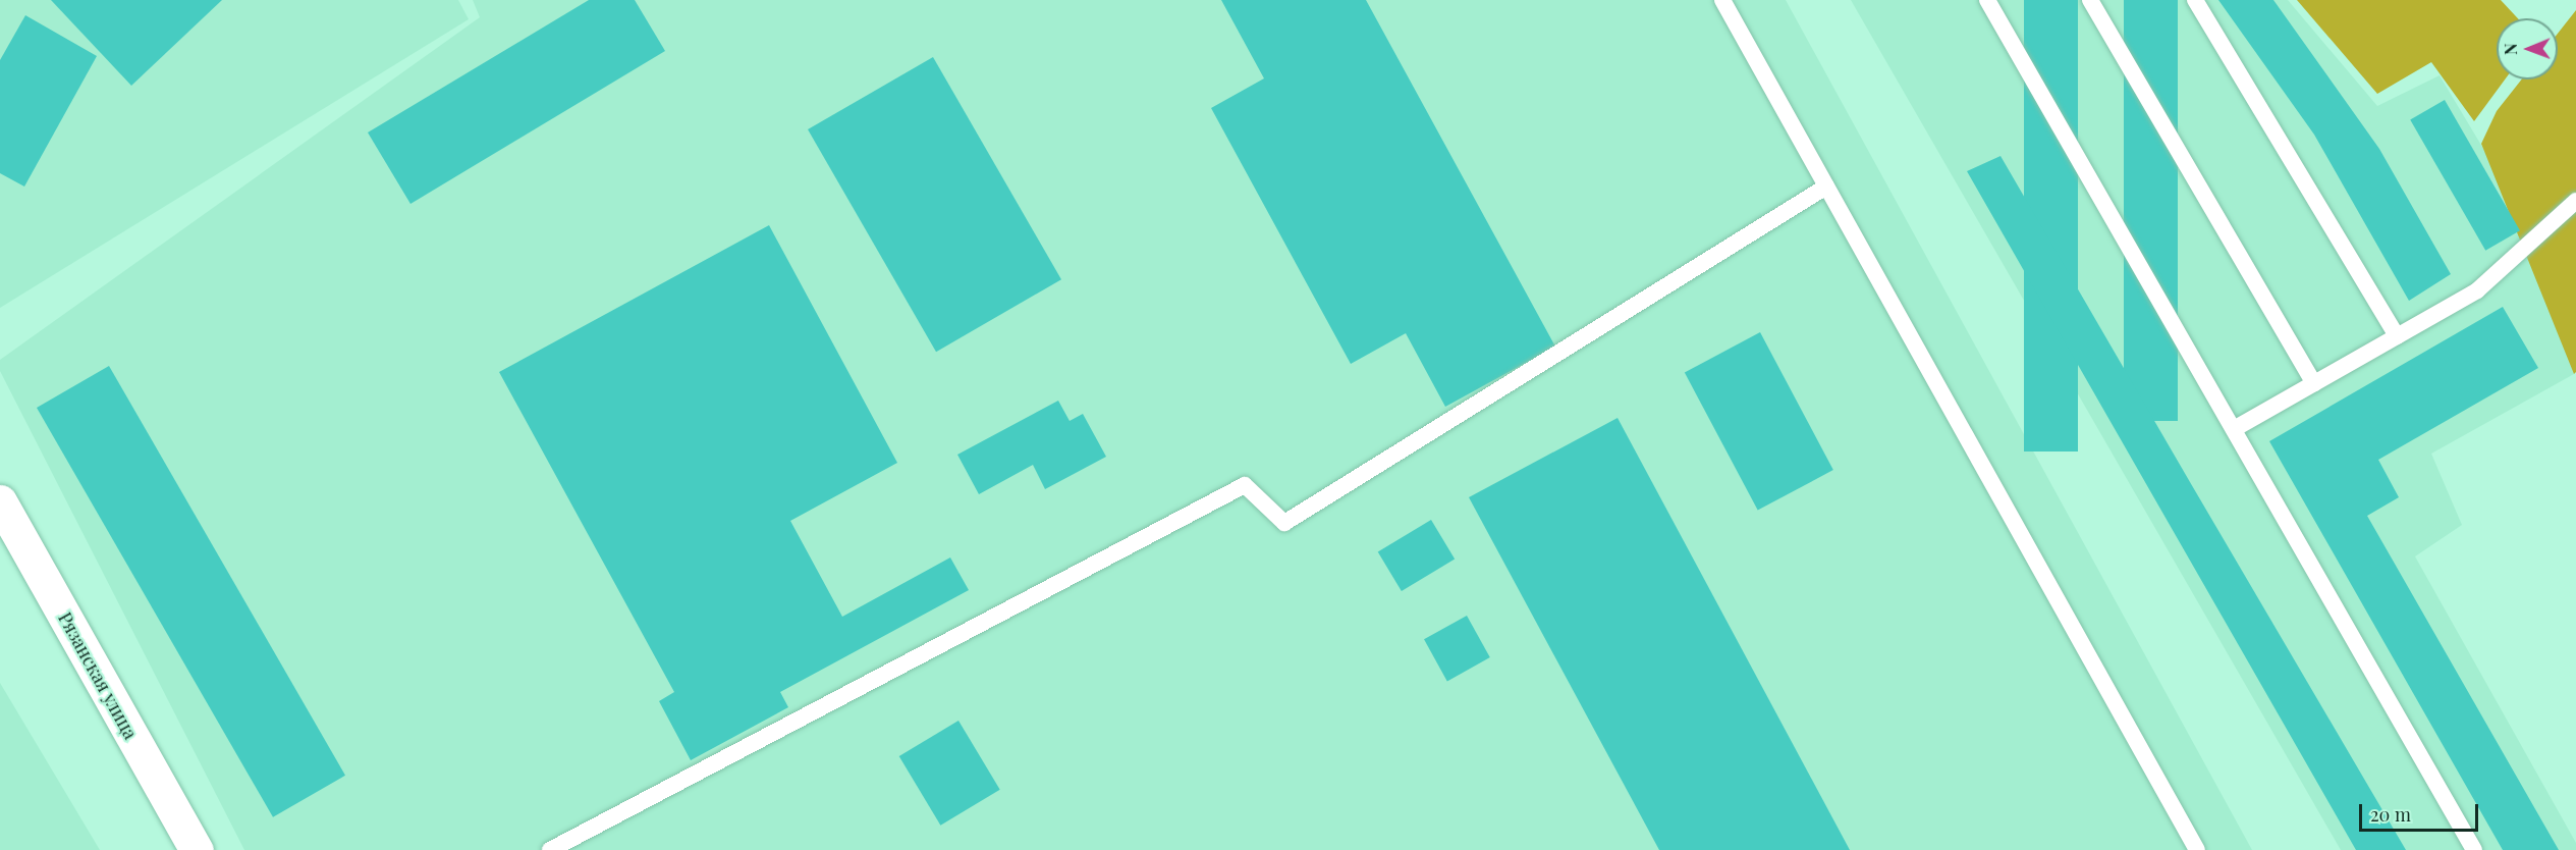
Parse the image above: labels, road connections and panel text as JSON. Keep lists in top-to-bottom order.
{
  "streets": {
    "main road": ["Рязанская улица"]
  },
  "scale_bar": "20 m",
  "north": "left"
}
